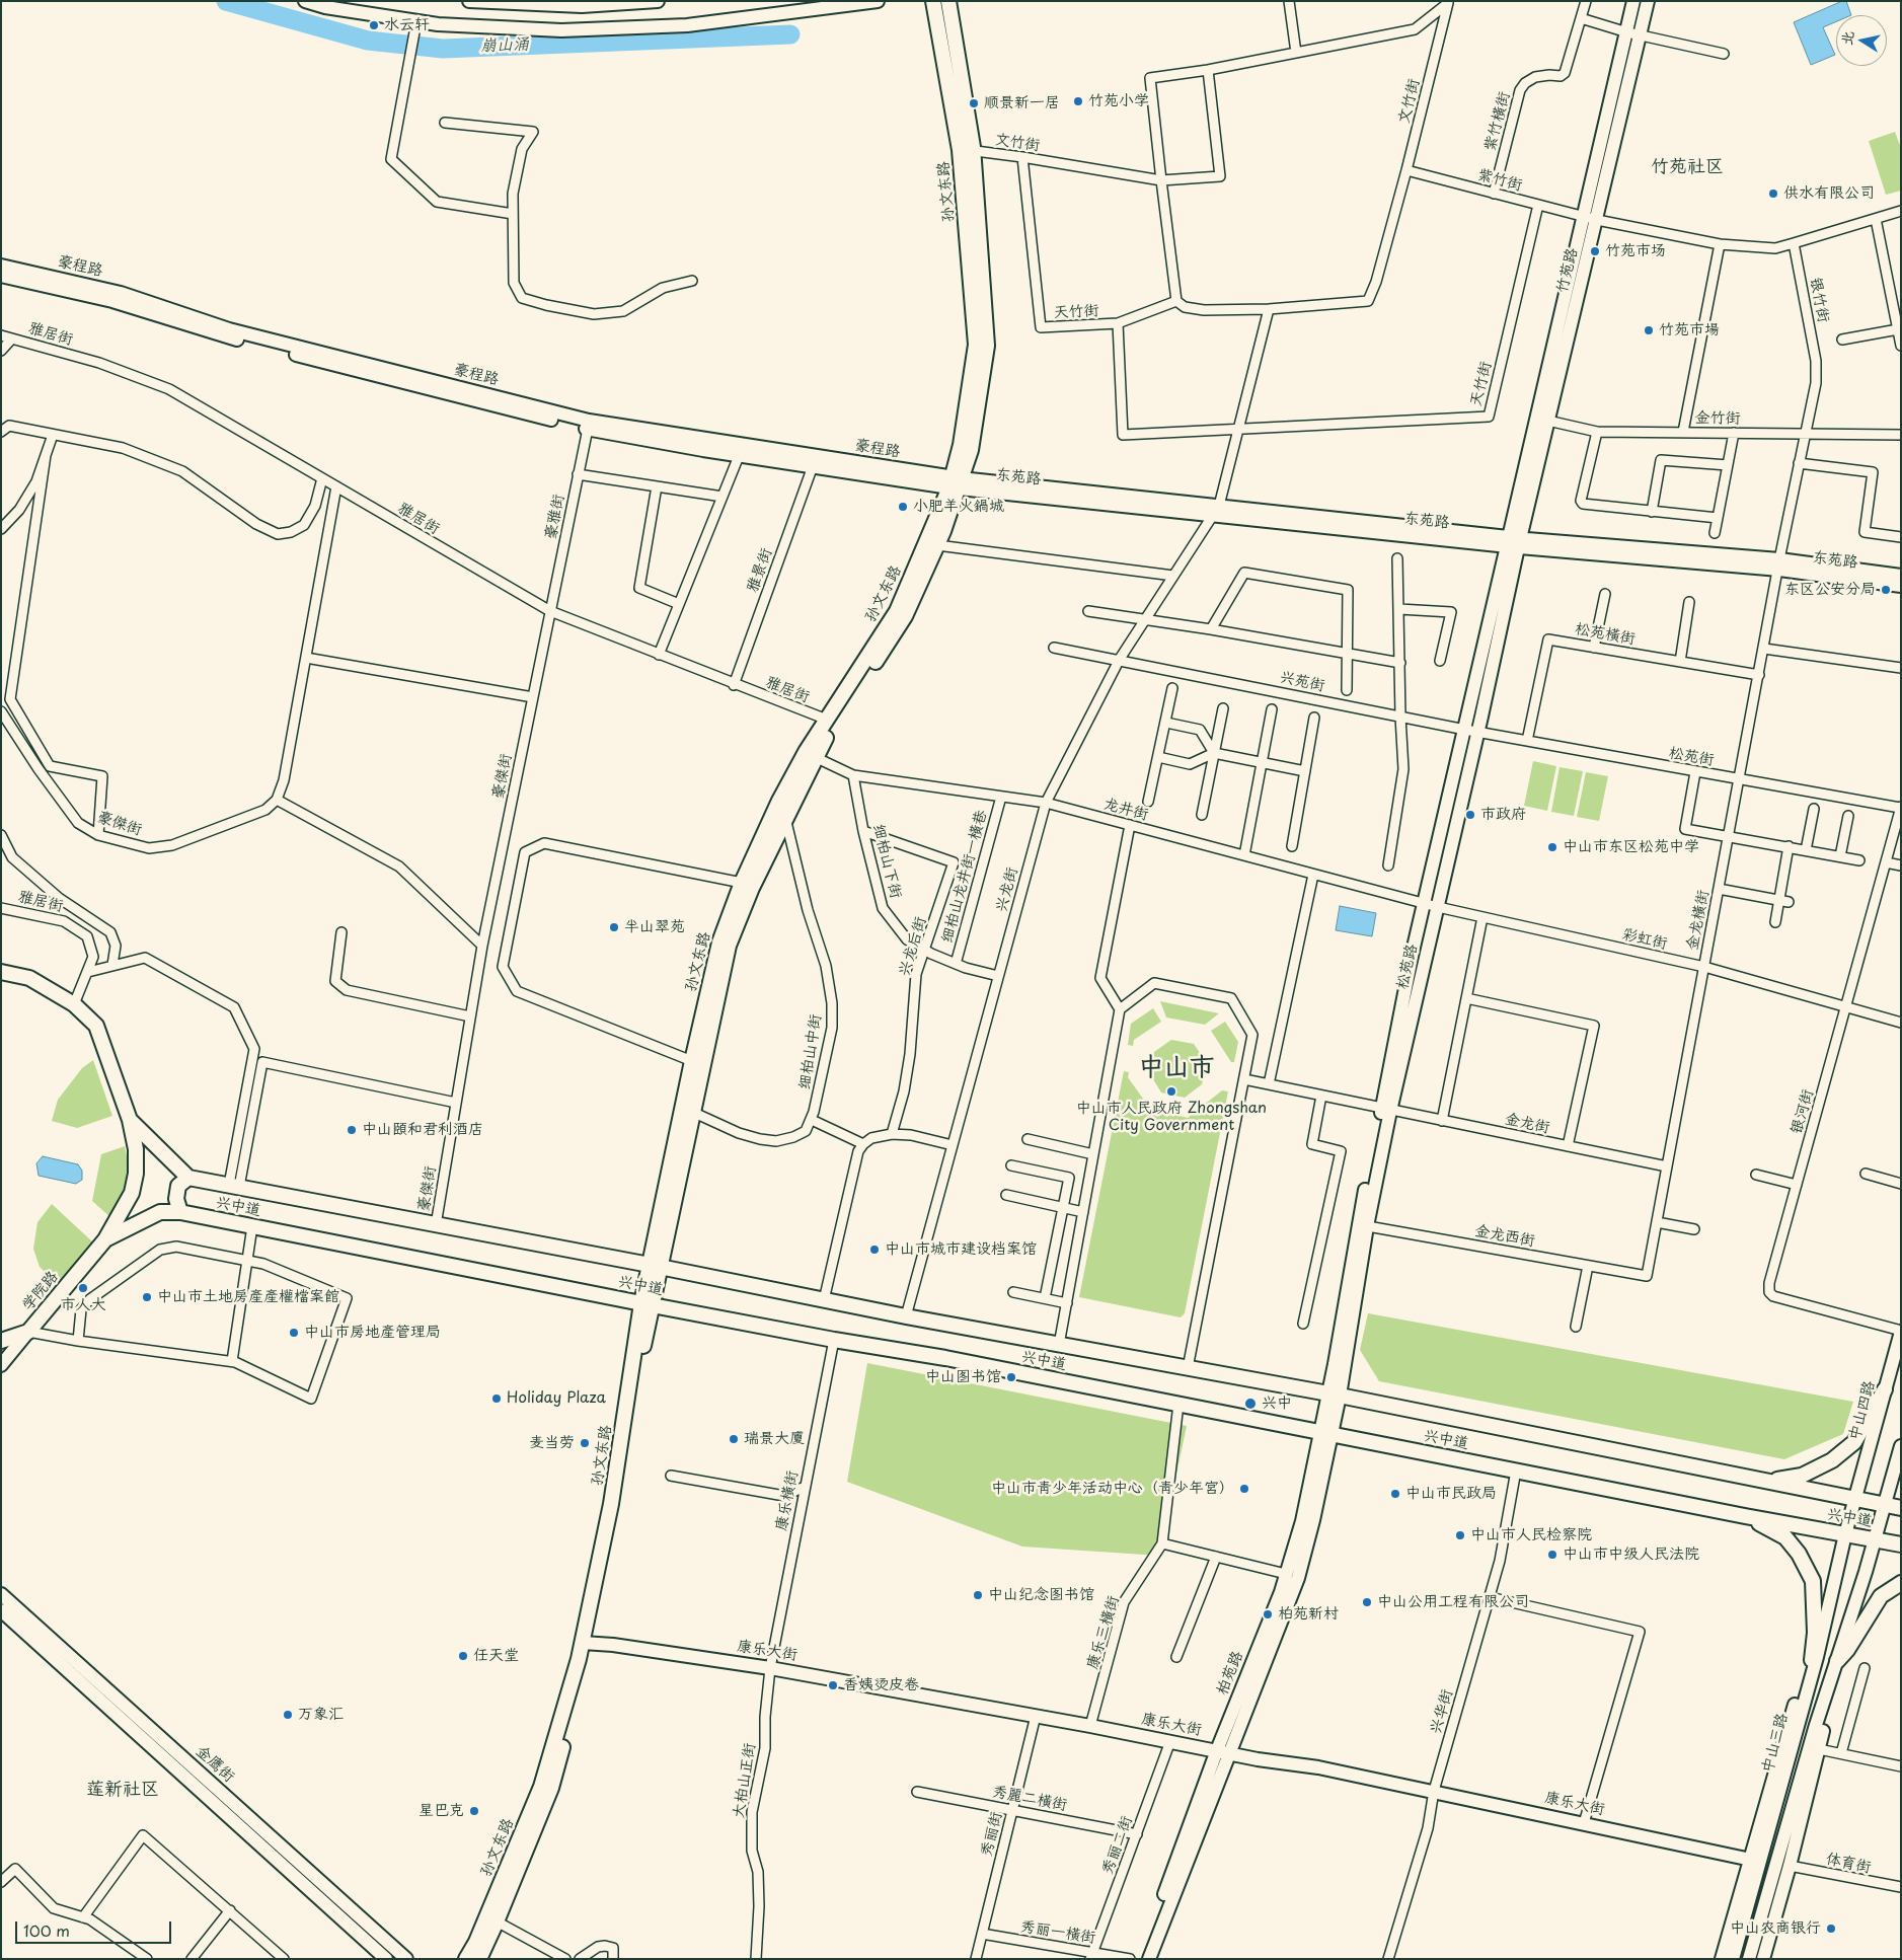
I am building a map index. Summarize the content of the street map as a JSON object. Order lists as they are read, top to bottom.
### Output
{
  "streets": {
    "main road": ["孙文东路", "兴中道", "学院路"],
    "street": [
      "文竹街",
      "紫竹横街",
      "紫竹街",
      "豪程路",
      "竹苑路",
      "银竹街",
      "天竹街",
      "雅居街",
      "金竹街",
      "东苑路",
      "豪雅街",
      "雅景街",
      "松苑横街",
      "兴苑街",
      "松苑街",
      "豪傑街",
      "龙井街",
      "细柏山下街",
      "细柏山龙井街一横巷",
      "兴龙街",
      "金龙横街",
      "彩虹街",
      "兴龙后街",
      "松苑路",
      "细柏山中街",
      "银河街",
      "金龙街",
      "金龙西街",
      "中山四路",
      "康乐横街",
      "康乐三横街",
      "康乐大街",
      "柏苑路",
      "兴华街",
      "中山三路",
      "金鹰街",
      "大柏山正街",
      "秀麗二橫街",
      "秀丽街",
      "秀丽二街",
      "体育街",
      "秀丽一横街"
    ]
  },
  "crossings": [
    ["文竹街", "紫竹街"],
    ["文竹街", "孙文东路"],
    ["文竹街", "天竹街"],
    ["紫竹横街", "紫竹街"],
    ["紫竹街", "竹苑路"],
    ["紫竹街", "天竹街"],
    ["孙文东路", "豪程路"],
    ["孙文东路", "雅居街"],
    ["孙文东路", "东苑路"],
    ["孙文东路", "龙井街"],
    ["孙文东路", "细柏山中街"],
    ["孙文东路", "兴中道"],
    ["孙文东路", "康乐大街"],
    ["豪程路", "东苑路"],
    ["豪程路", "豪雅街"],
    ["豪程路", "雅景街"],
    ["竹苑路", "金竹街"],
    ["竹苑路", "东苑路"],
    ["竹苑路", "松苑路"],
    ["银竹街", "金竹街"],
    ["银竹街", "东苑路"],
    ["银竹街", "金龙横街"],
    ["雅居街", "豪雅街"],
    ["雅居街", "雅景街"],
    ["雅居街", "豪傑街"],
    ["东苑路", "兴龙街"],
    ["东苑路", "金龙横街"],
    ["东苑路", "松苑路"],
    ["豪雅街", "豪傑街"],
    ["松苑横街", "松苑街"],
    ["松苑横街", "金龙横街"],
    ["兴苑街", "松苑街"],
    ["兴苑街", "兴龙街"],
    ["兴苑街", "松苑路"],
    ["松苑街", "金龙横街"],
    ["松苑街", "松苑路"],
    ["松苑街", "银河街"],
    ["豪傑街", "兴中道"],
    ["龙井街", "细柏山下街"],
    ["龙井街", "细柏山龙井街一横巷"],
    ["龙井街", "兴龙街"],
    ["龙井街", "彩虹街"],
    ["龙井街", "松苑路"],
    ["细柏山下街", "细柏山龙井街一横巷"],
    ["细柏山下街", "兴龙街"],
    ["细柏山下街", "兴龙后街"],
    ["兴龙街", "兴中道"],
    ["金龙横街", "彩虹街"],
    ["金龙横街", "金龙街"],
    ["金龙横街", "金龙西街"],
    ["彩虹街", "松苑路"],
    ["彩虹街", "银河街"],
    ["松苑路", "金龙街"],
    ["松苑路", "兴中道"],
    ["松苑路", "金龙西街"],
    ["松苑路", "柏苑路"],
    ["银河街", "中山四路"],
    ["兴中道", "学院路"],
    ["兴中道", "中山四路"],
    ["兴中道", "康乐横街"],
    ["兴中道", "康乐三横街"],
    ["兴中道", "柏苑路"],
    ["兴中道", "兴华街"],
    ["兴中道", "中山三路"],
    ["中山四路", "中山三路"],
    ["康乐横街", "康乐大街"],
    ["康乐横街", "大柏山正街"],
    ["康乐三横街", "康乐大街"],
    ["康乐大街", "柏苑路"],
    ["康乐大街", "兴华街"],
    ["康乐大街", "中山三路"],
    ["康乐大街", "大柏山正街"],
    ["康乐大街", "秀丽街"],
    ["康乐大街", "秀丽二街"],
    ["秀麗二橫街", "秀丽街"],
    ["秀麗二橫街", "秀丽二街"],
    ["秀丽街", "秀丽一横街"],
    ["秀丽二街", "秀丽一横街"]
  ],
  "districts": ["竹苑社区", "中山市", "莲新社区"],
  "water": ["崩山涌"],
  "places": [
    "水云轩",
    "竹苑小学",
    "顺景新一居",
    "供水有限公司",
    "竹苑市场",
    "竹苑市場",
    "小肥羊火鍋城",
    "东区公安分局",
    "市政府",
    "中山市东区松苑中学",
    "半山翠苑",
    "中山市人民政府 Zhongshan City Government",
    "中山頤和君利酒店",
    "中山市城市建设档案馆",
    "市人大",
    "中山市土地房產產權檔案館",
    "中山市房地產管理局",
    "中山图书馆",
    "Holiday Plaza",
    "兴中",
    "瑞景大廈",
    "麦当劳",
    "中山市青少年活动中心（青少年宫）",
    "中山市民政局",
    "中山市人民检察院",
    "中山市中级人民法院",
    "中山纪念图书馆",
    "中山公用工程有限公司",
    "柏苑新村",
    "任天堂",
    "香姨烫皮卷",
    "万象汇",
    "星巴克",
    "中山农商银行"
  ],
  "scale_bar": "100 m",
  "north": "left"
}
